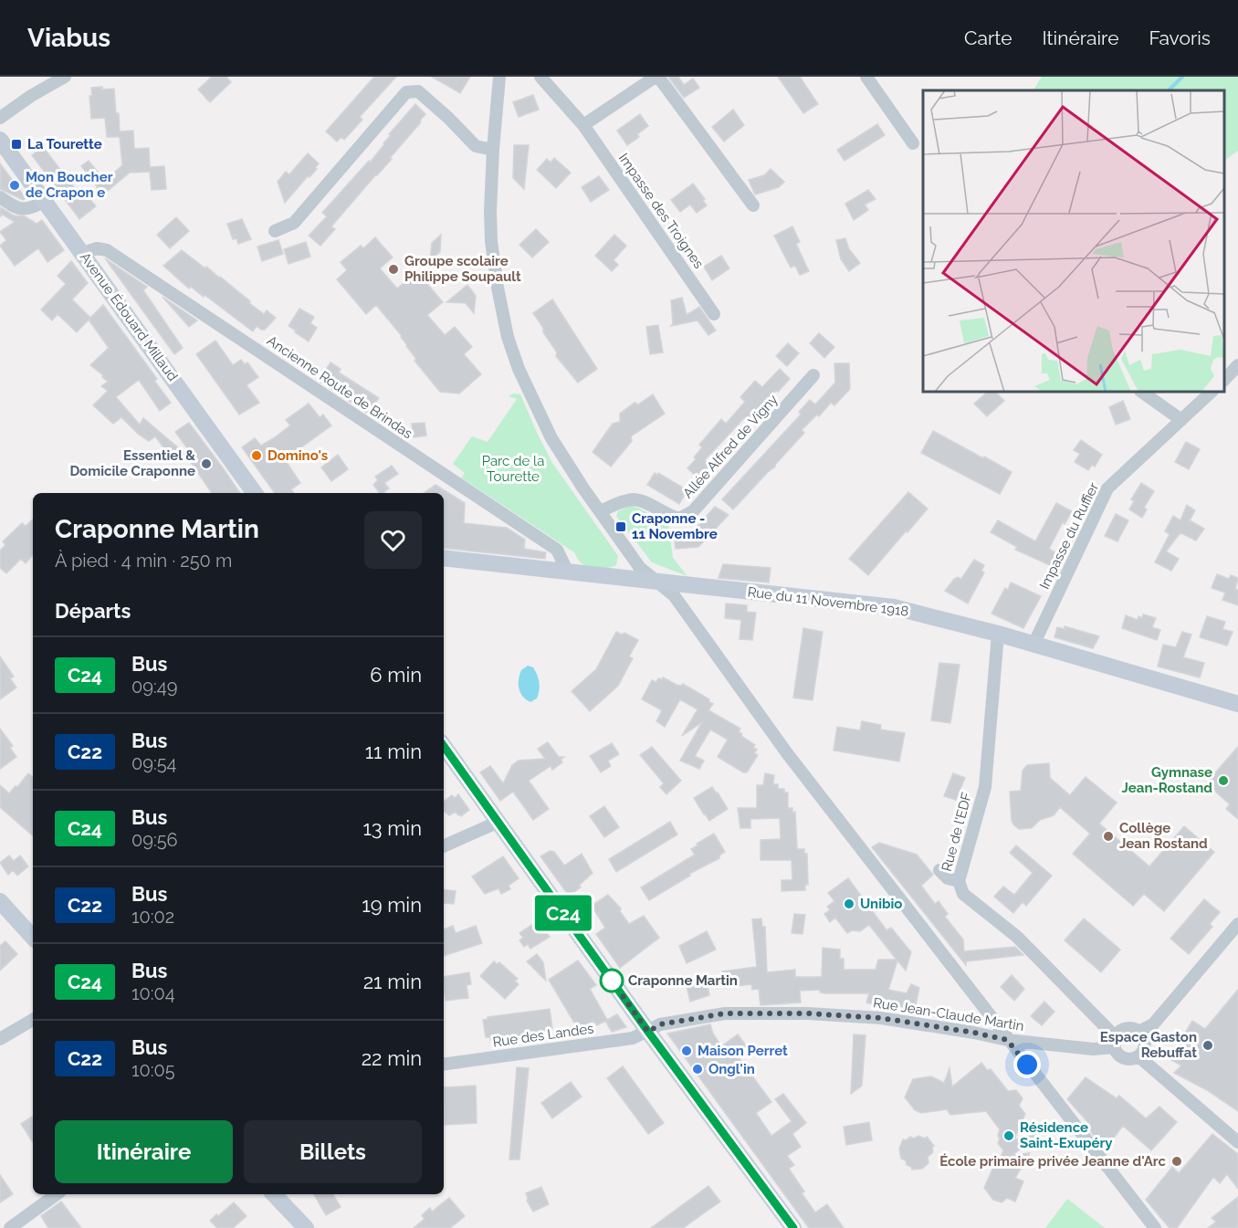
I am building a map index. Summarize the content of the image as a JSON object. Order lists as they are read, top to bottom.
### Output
{
  "streets": {
    "main road": ["Avenue Édouard Millaud", "Rue du 11 Novembre 1918"],
    "street": [
      "Impasse des Troignes",
      "Ancienne Route de Brindas",
      "Allée Alfred de Vigny",
      "Impasse du Ruffier",
      "Rue de l'EDF",
      "Rue Jean-Claude Martin",
      "Rue des Landes"
    ]
  },
  "crossings": [
    ["Avenue Édouard Millaud", "Ancienne Route de Brindas"],
    ["Ancienne Route de Brindas", "Rue du 11 Novembre 1918"],
    ["Impasse du Ruffier", "Rue du 11 Novembre 1918"],
    ["Rue du 11 Novembre 1918", "Rue de l'EDF"],
    ["Rue de l'EDF", "Rue Jean-Claude Martin"],
    ["Rue Jean-Claude Martin", "Rue des Landes"]
  ],
  "parks": ["Parc de la Tourette"],
  "places": {
    "transit": ["La Tourette", "Craponne - 11 Novembre"],
    "other": [
      "Mon Boucher de Crapon e",
      "Groupe scolaire Philippe Soupault",
      "Domino's",
      "Essentiel & Domicile Craponne",
      "Gymnase Jean-Rostand",
      "Collège Jean Rostand",
      "Unibio",
      "Craponne Martin",
      "Espace Gaston Rebuffat",
      "Maison Perret",
      "Ongl'in",
      "Résidence Saint-Exupéry",
      "École primaire privée Jeanne d'Arc"
    ]
  },
  "lines": ["bus line C24"],
  "page": {
    "header": "Viabus",
    "nav": ["Carte", "Itinéraire", "Favoris"],
    "on_map": "C24",
    "heading": [
      ["Craponne Martin", "À pied · 4 min · 250 m"],
      "Départs"
    ],
    "list": [
      {
        "mark": "C24",
        "name": "Bus",
        "note": "09:49",
        "value": "6 min"
      },
      {
        "mark": "C22",
        "name": "Bus",
        "note": "09:54",
        "value": "11 min"
      },
      {
        "mark": "C24",
        "name": "Bus",
        "note": "09:56",
        "value": "13 min"
      },
      {
        "mark": "C22",
        "name": "Bus",
        "note": "10:02",
        "value": "19 min"
      },
      {
        "mark": "C24",
        "name": "Bus",
        "note": "10:04",
        "value": "21 min"
      },
      {
        "mark": "C22",
        "name": "Bus",
        "note": "10:05",
        "value": "22 min"
      }
    ],
    "buttons": ["Itinéraire", "Billets"]
  }
}
